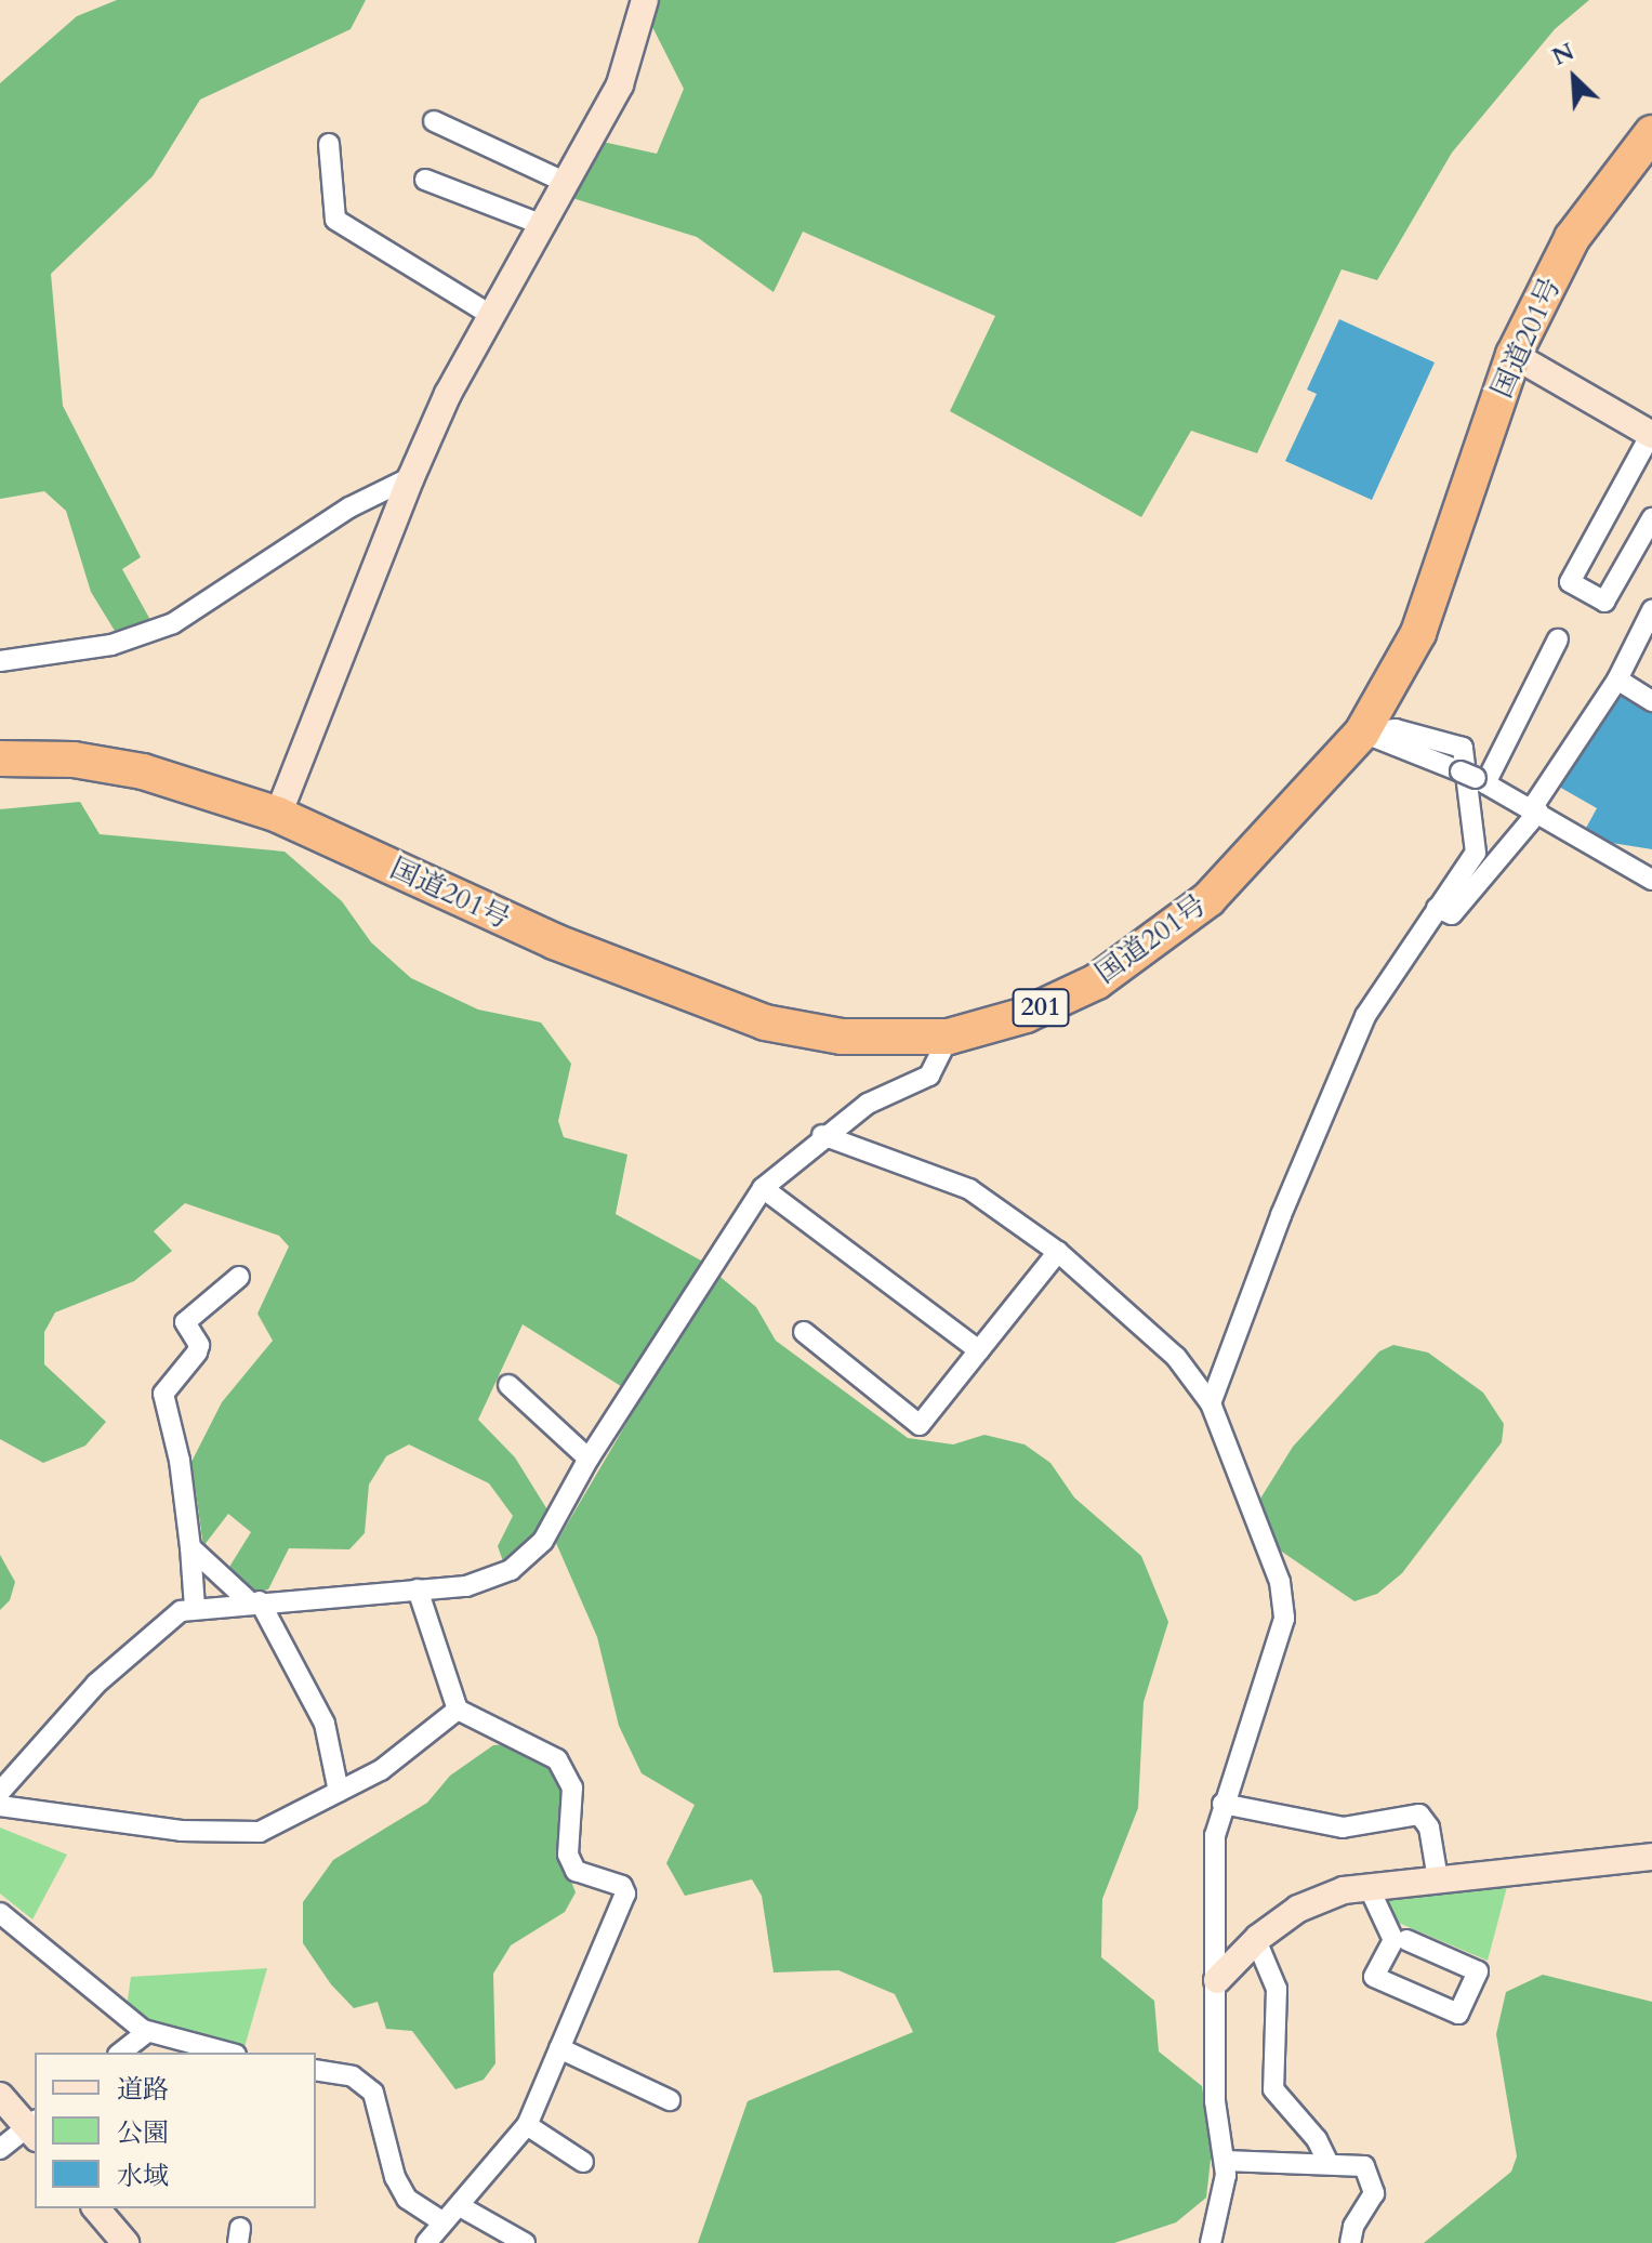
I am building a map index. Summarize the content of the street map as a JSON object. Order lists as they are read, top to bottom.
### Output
{
  "streets": {
    "highway": ["国道201号", "201"]
  },
  "legend": ["道路", "公園", "水域"],
  "north": "top left"
}
